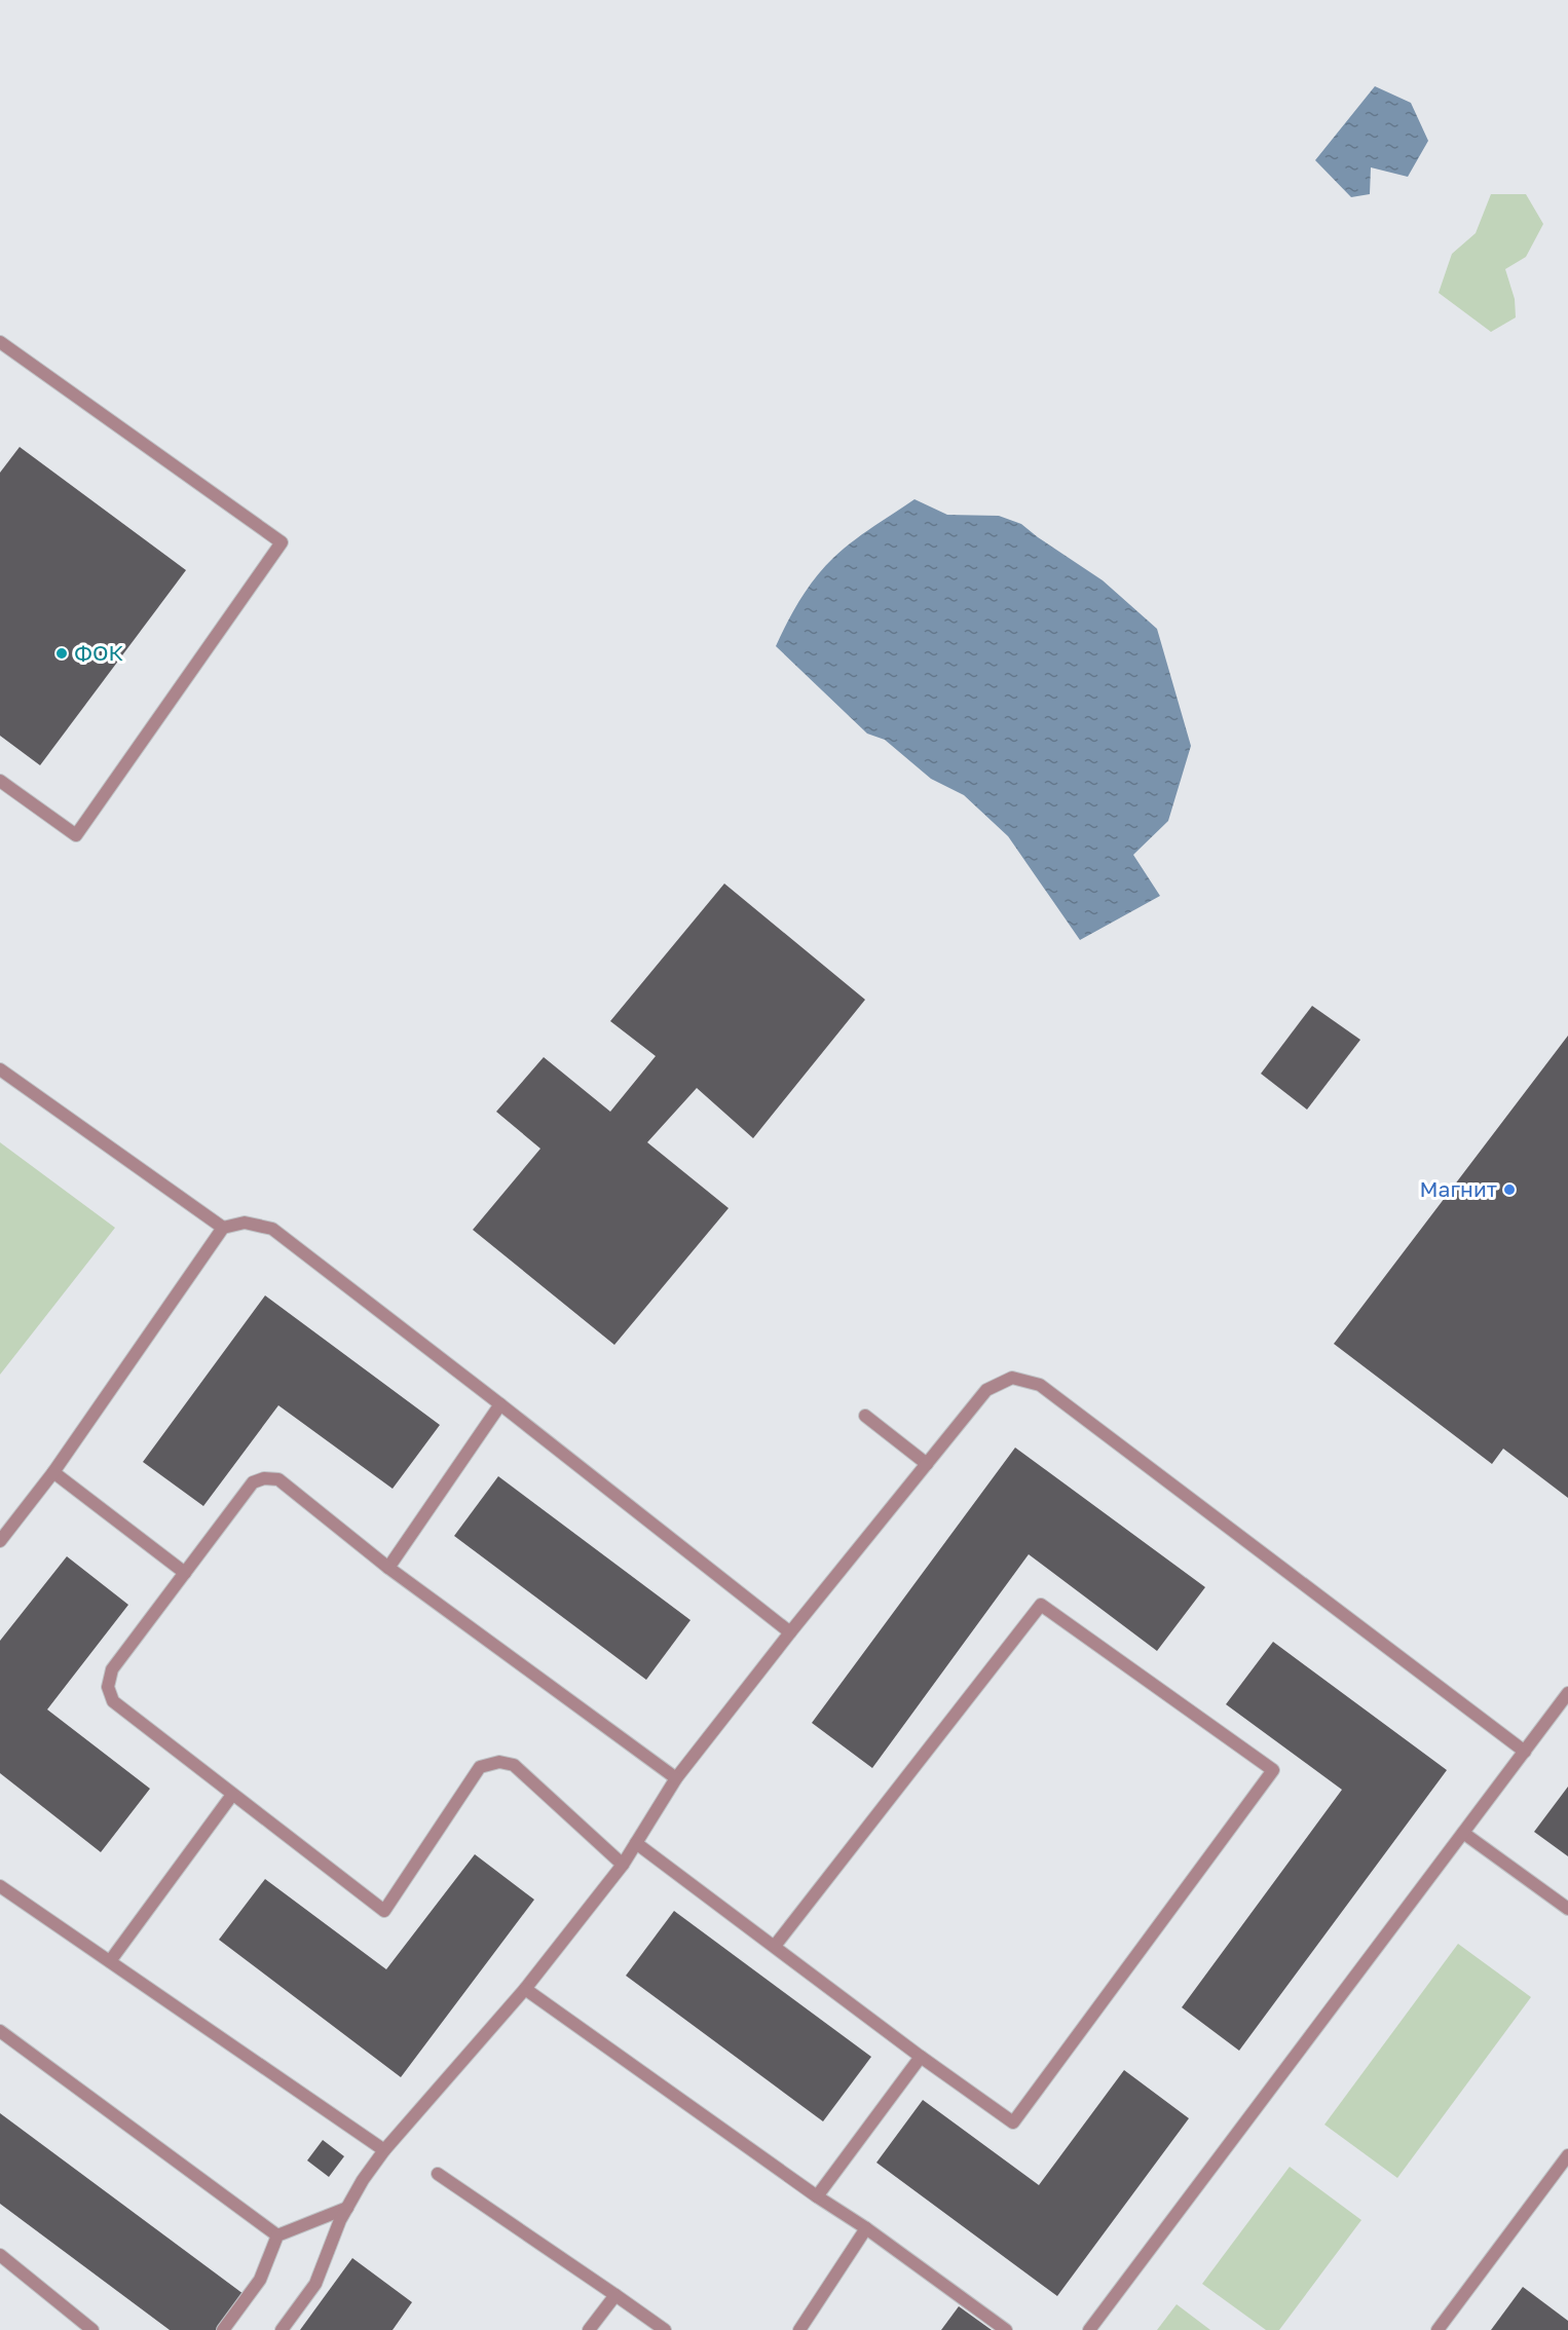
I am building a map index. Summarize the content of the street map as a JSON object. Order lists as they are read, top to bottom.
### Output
{
  "places": ["ФОК", "Магнит"]
}
